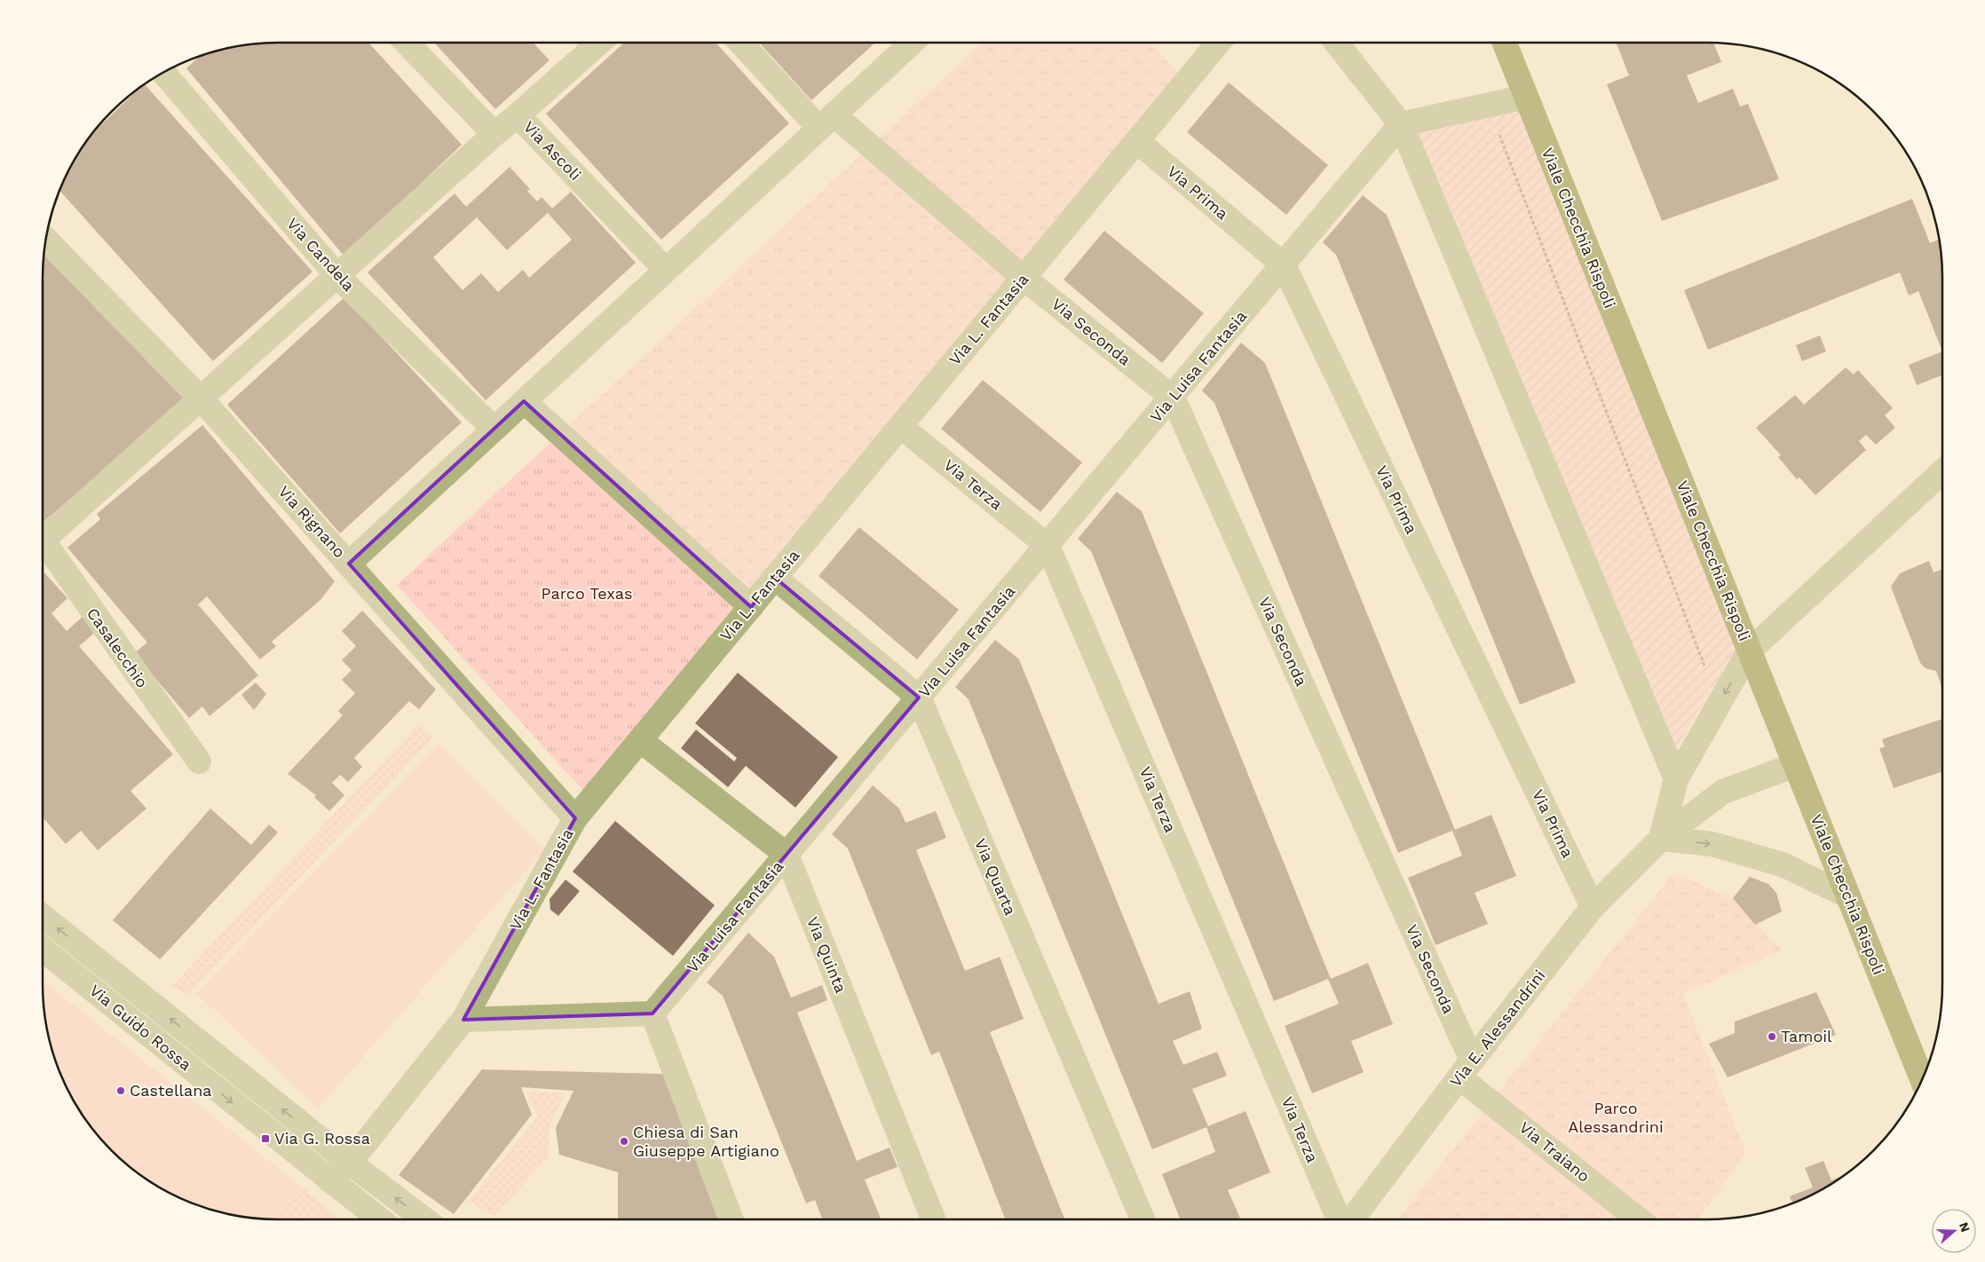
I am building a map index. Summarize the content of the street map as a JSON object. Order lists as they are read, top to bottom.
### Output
{
  "streets": {
    "main road": ["Viale Checchia Rispoli"],
    "street": [
      "Via Ascoli",
      "Via Prima",
      "Via Candela",
      "Via L. Fantasia",
      "Via Seconda",
      "Via Luisa Fantasia",
      "Via Terza",
      "Via Rignano",
      "Casalecchio",
      "Via Quarta",
      "Via Quinta",
      "Via Guido Rossa",
      "Via E. Alessandrini",
      "Via Traiano"
    ]
  },
  "crossings": [
    ["Via Ascoli", "Via Candela"],
    ["Via Ascoli", "Via Rignano"],
    ["Via Prima", "Via L. Fantasia"],
    ["Via Prima", "Via Luisa Fantasia"],
    ["Via Prima", "Via E. Alessandrini"],
    ["Viale Checchia Rispoli", "Via E. Alessandrini"],
    ["Via L. Fantasia", "Via Seconda"],
    ["Via L. Fantasia", "Via Terza"],
    ["Via L. Fantasia", "Via Rignano"],
    ["Via L. Fantasia", "Via Quarta"],
    ["Via L. Fantasia", "Via Quinta"],
    ["Via L. Fantasia", "Via Guido Rossa"],
    ["Via Seconda", "Via Luisa Fantasia"],
    ["Via Seconda", "Via E. Alessandrini"],
    ["Via Seconda", "Via Traiano"],
    ["Via Luisa Fantasia", "Via Terza"],
    ["Via Luisa Fantasia", "Via Quarta"],
    ["Via Luisa Fantasia", "Via Quinta"],
    ["Via E. Alessandrini", "Via Traiano"]
  ],
  "parks": ["Parco Texas", "Parco Alessandrini"],
  "places": {
    "other": ["Tamoil", "Castellana", "Chiesa di San Giuseppe Artigiano"],
    "transit": ["Via G. Rossa"]
  },
  "north": "right"
}
